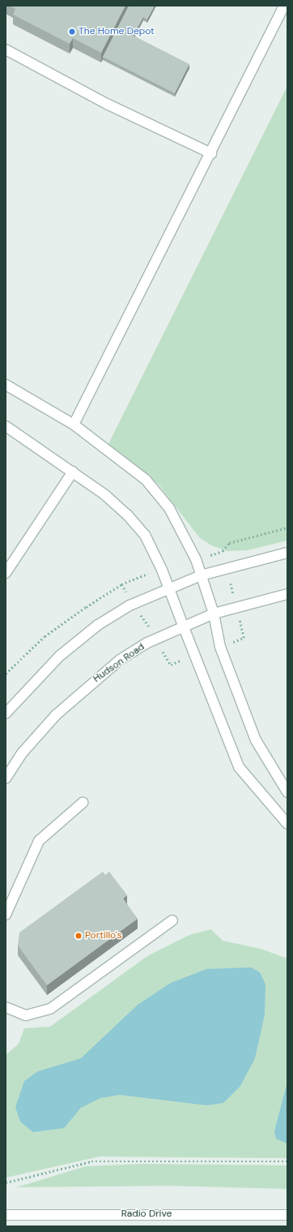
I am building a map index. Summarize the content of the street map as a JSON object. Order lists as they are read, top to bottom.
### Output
{
  "streets": {
    "street": ["Hudson Road", "Radio Drive"]
  },
  "places": ["The Home Depot", "Portillo's"]
}
